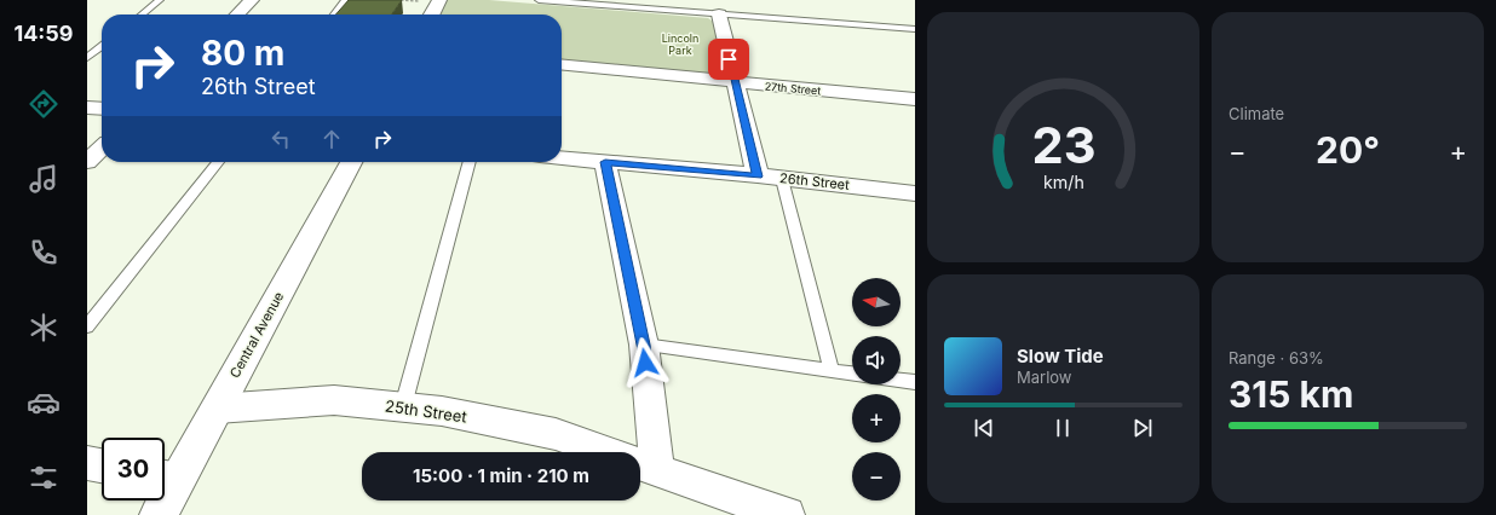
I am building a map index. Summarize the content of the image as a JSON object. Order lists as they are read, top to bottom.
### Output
{
  "streets": {
    "street": [
      "27th Street",
      "26th Street",
      "Central Avenue",
      "25th Street"
    ]
  },
  "crossings": [
    ["Central Avenue", "25th Street"]
  ],
  "parks": ["Lincoln Park"],
  "north": "left",
  "page": {
    "tabs": "14:59",
    "tile": [
      "Climate",
      ["Range · 63%", "315 km"]
    ],
    "turn": ["80 m", "26th Street"],
    "heat": ["−", "20°", "+"],
    "map_buttons": ["+", "−"],
    "song": ["Slow Tide", "Marlow"],
    "limit": "30",
    "trip": "15:00 · 1 min · 210 m",
    "gauge": ["23", "km/h"]
  }
}
